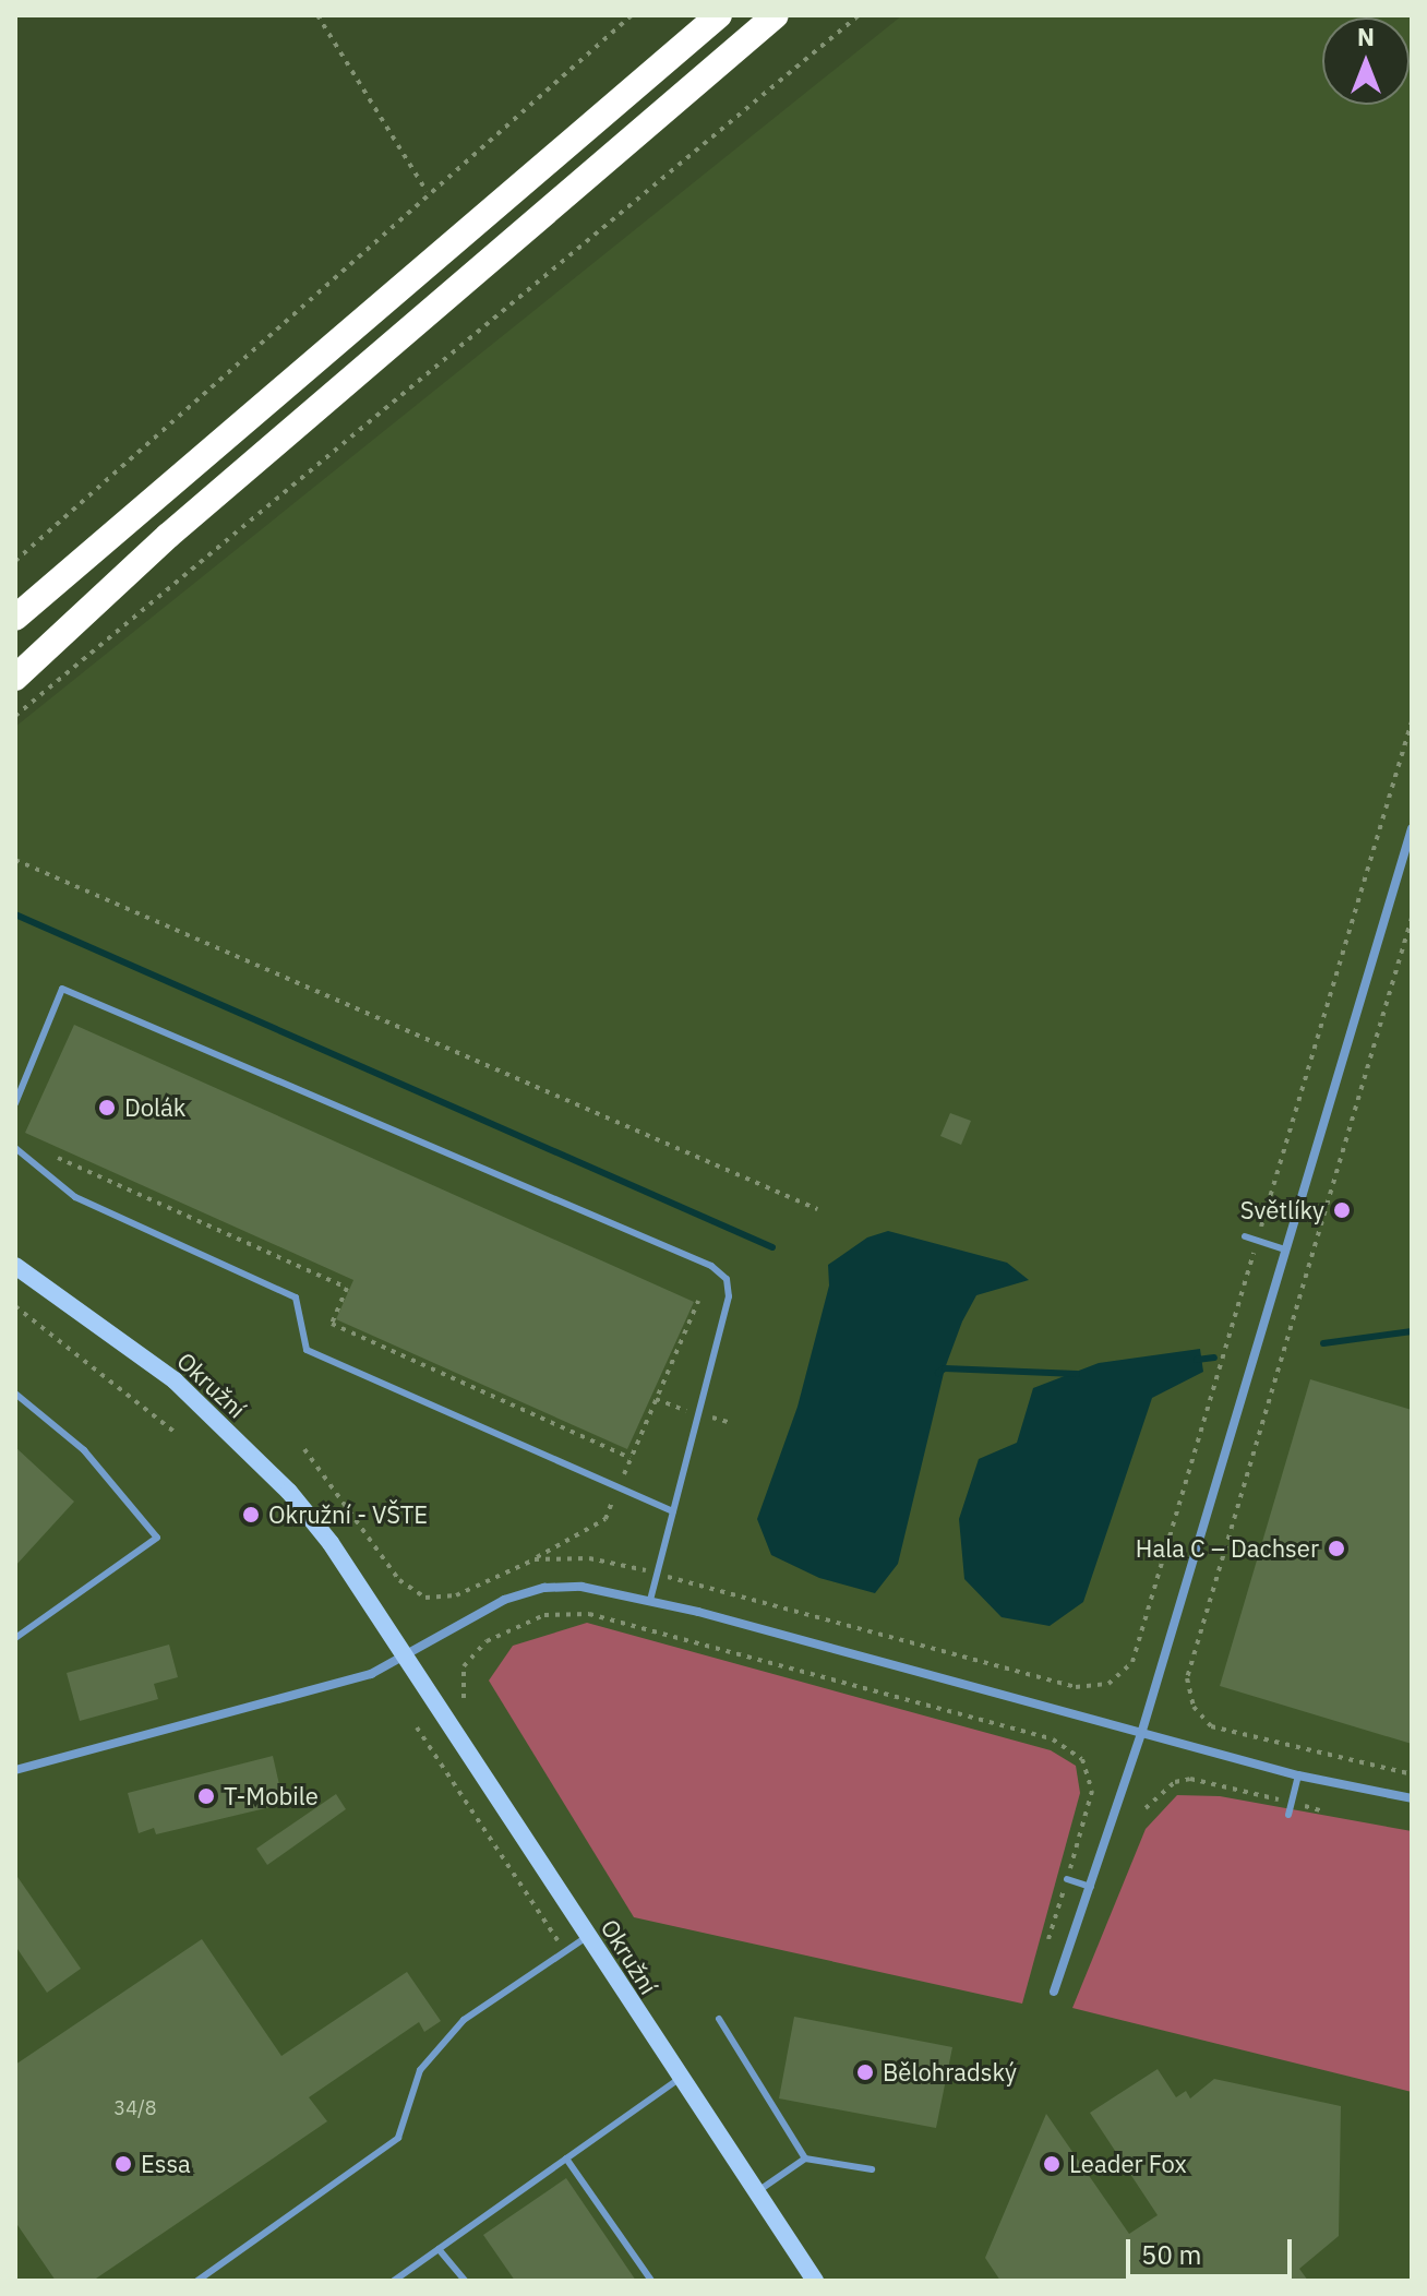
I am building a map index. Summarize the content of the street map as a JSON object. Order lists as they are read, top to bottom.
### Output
{
  "streets": {
    "main road": ["Okružní"]
  },
  "places": [
    "Dolák",
    "Světlíky",
    "Okružní - VŠTE",
    "Hala C – Dachser",
    "T-Mobile",
    "Bělohradský",
    "Essa",
    "Leader Fox"
  ],
  "house_numbers": ["34/8"],
  "scale_bar": "50 m",
  "north": "top"
}
